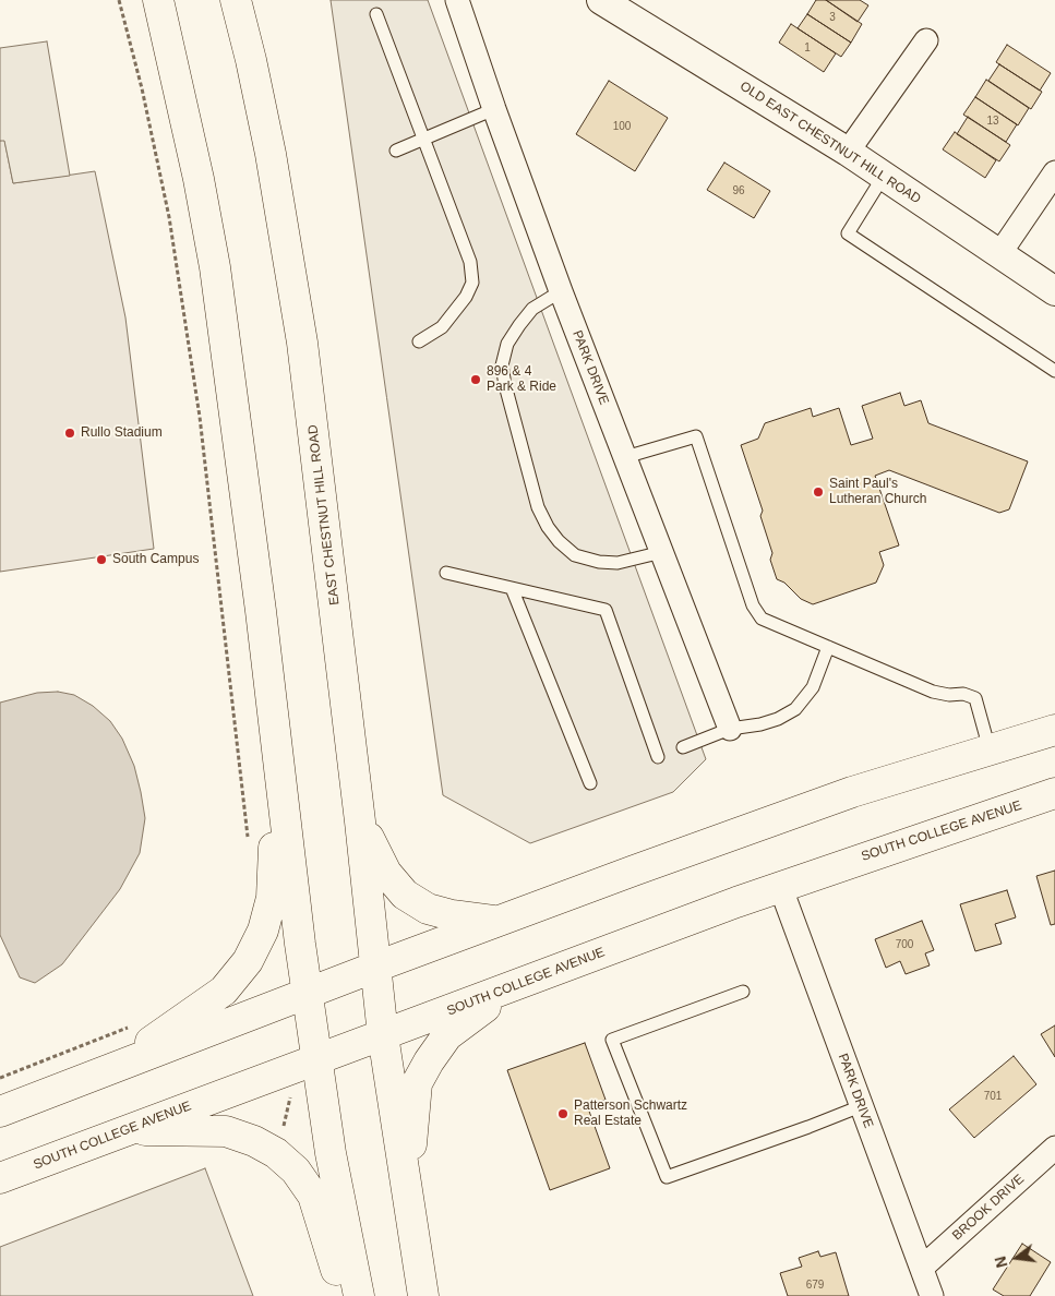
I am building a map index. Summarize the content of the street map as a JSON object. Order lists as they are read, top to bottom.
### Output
{
  "streets": {
    "main road": ["EAST CHESTNUT HILL ROAD", "SOUTH COLLEGE AVENUE"],
    "street": ["OLD EAST CHESTNUT HILL ROAD", "PARK DRIVE", "BROOK DRIVE"]
  },
  "crossings": [
    ["PARK DRIVE", "SOUTH COLLEGE AVENUE"],
    ["PARK DRIVE", "BROOK DRIVE"],
    ["EAST CHESTNUT HILL ROAD", "SOUTH COLLEGE AVENUE"]
  ],
  "places": [
    "896 & 4 Park & Ride",
    "Rullo Stadium",
    "Saint Paul's Lutheran Church",
    "South Campus",
    "Patterson Schwartz Real Estate"
  ],
  "house_numbers": [
    "3",
    "1",
    "13",
    "100",
    "96",
    "700",
    "701",
    "679"
  ],
  "north": "left"
}
